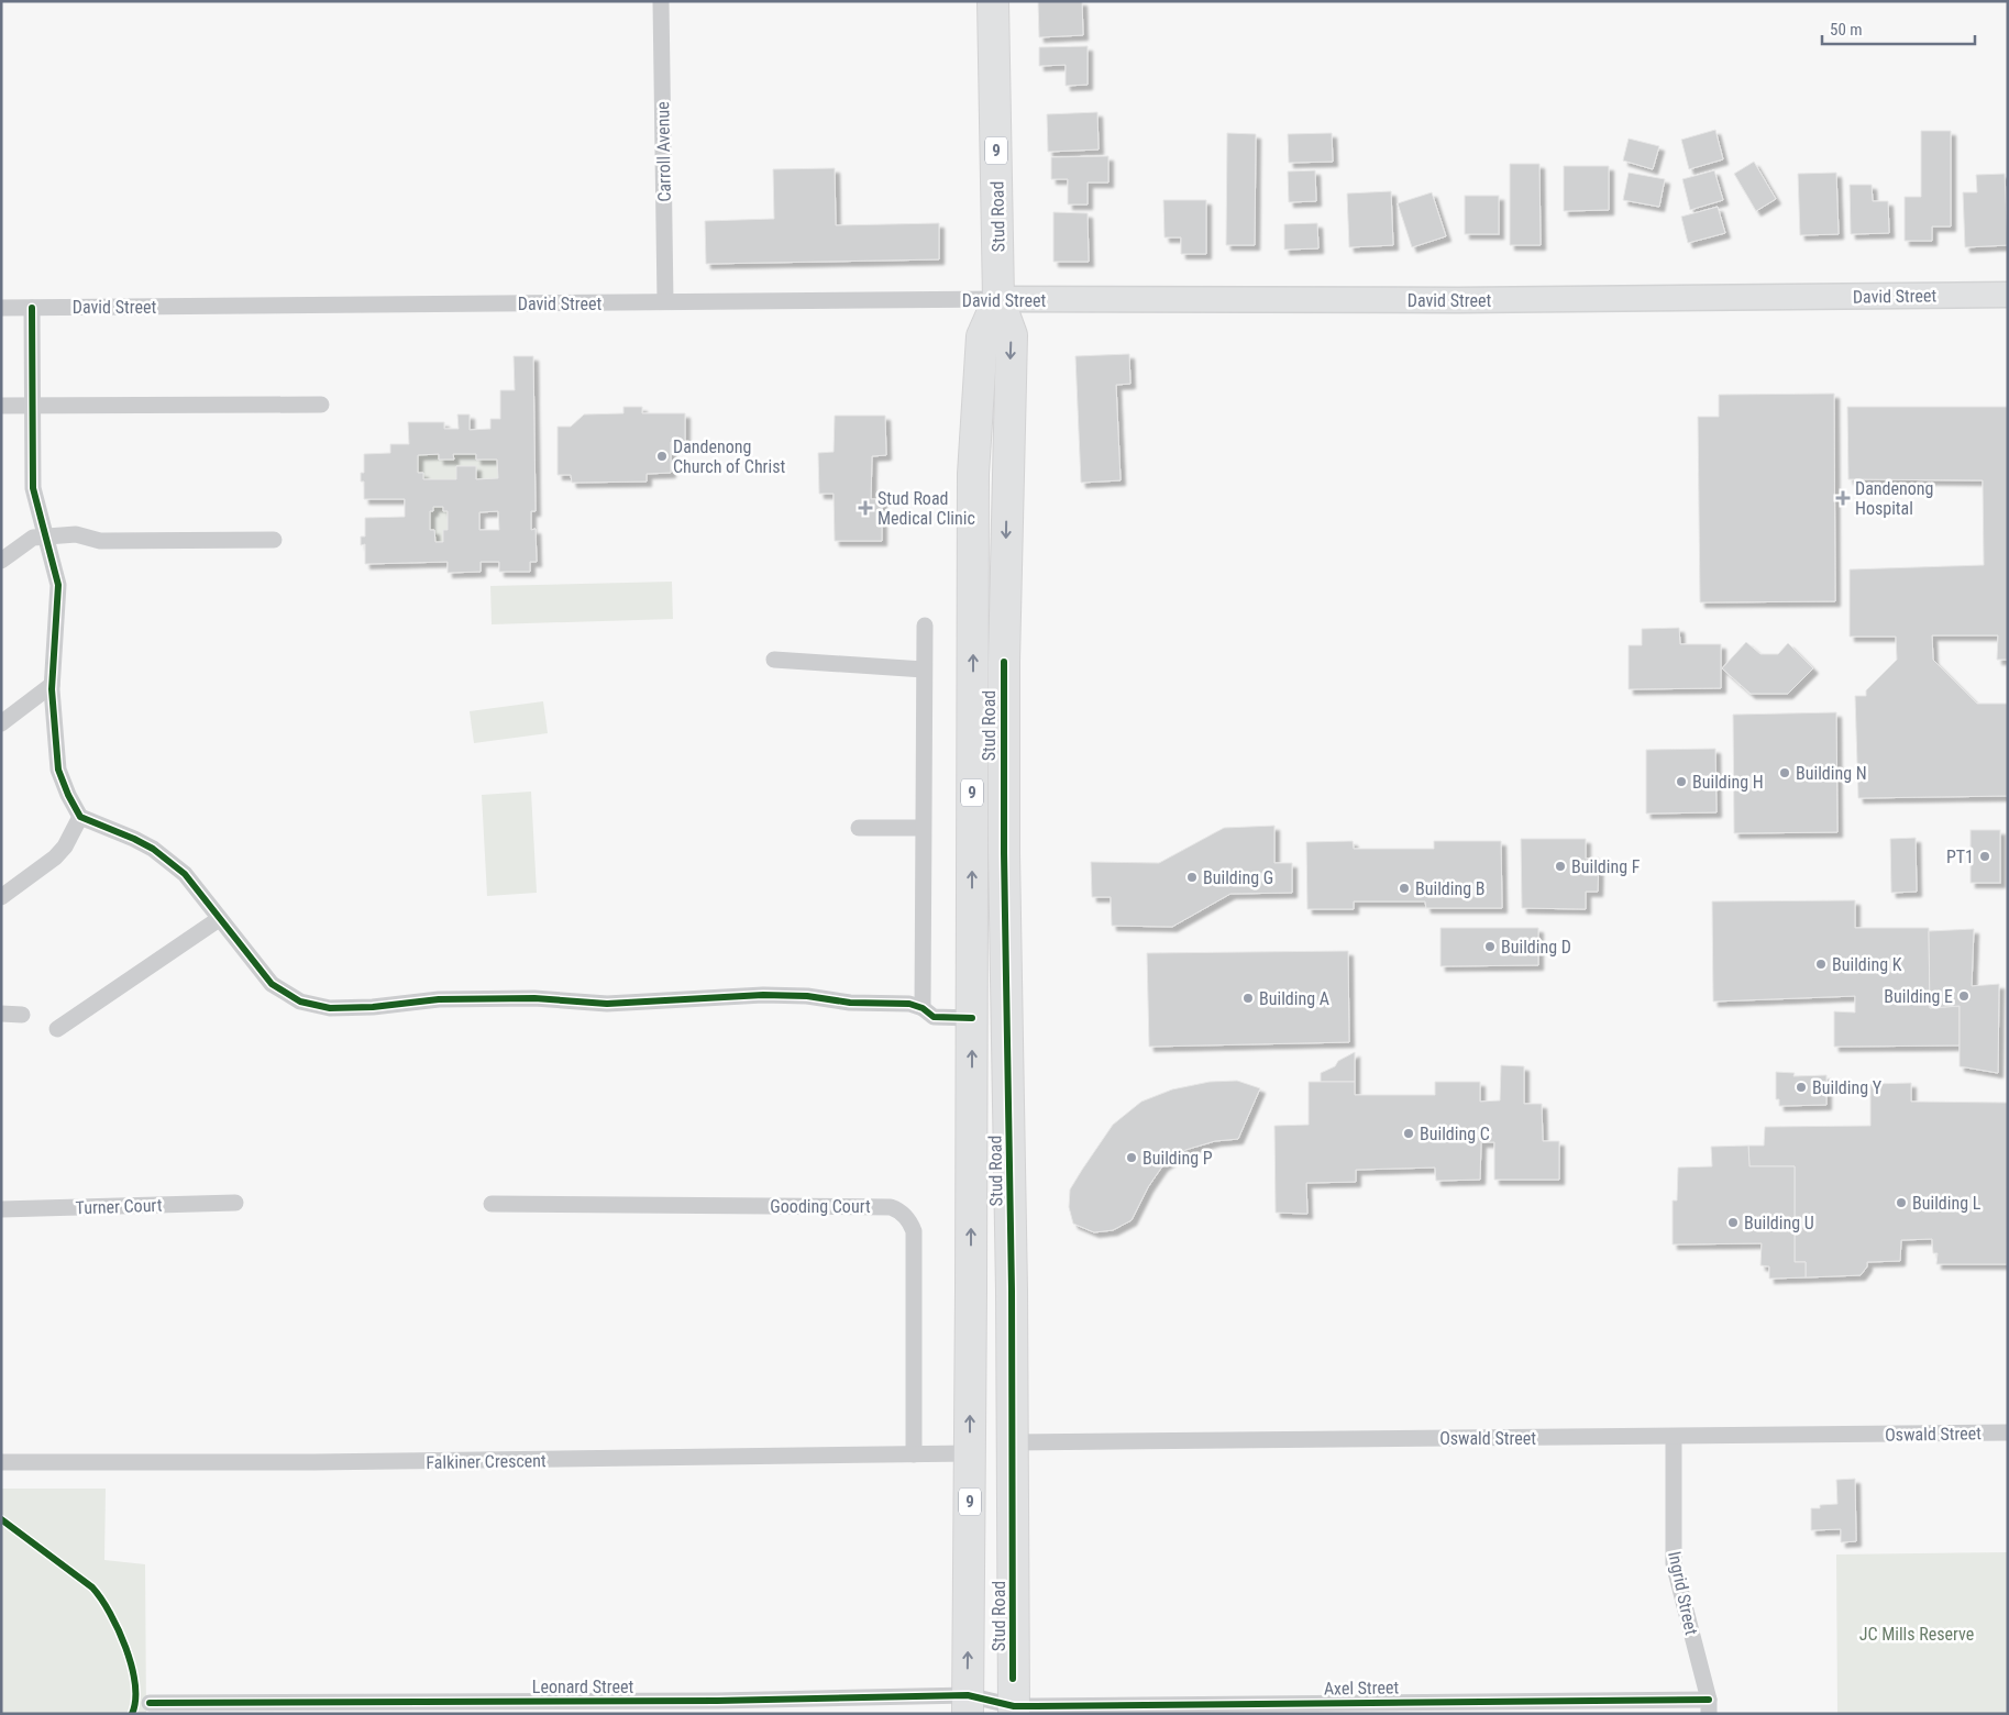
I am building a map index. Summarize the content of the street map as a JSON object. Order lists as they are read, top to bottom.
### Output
{
  "streets": {
    "highway": ["9", "Stud Road", "Oswald Street"],
    "main road": ["David Street"],
    "street": [
      "Carroll Avenue",
      "Turner Court",
      "Gooding Court",
      "Falkiner Crescent",
      "Ingrid Street",
      "Leonard Street",
      "Axel Street"
    ]
  },
  "crossings": [
    ["Carroll Avenue", "David Street"],
    ["Stud Road", "David Street"],
    ["Stud Road", "Oswald Street"],
    ["Stud Road", "Falkiner Crescent"],
    ["Stud Road", "Leonard Street"],
    ["Stud Road", "Axel Street"],
    ["Gooding Court", "Falkiner Crescent"],
    ["Oswald Street", "Falkiner Crescent"],
    ["Oswald Street", "Ingrid Street"],
    ["Ingrid Street", "Axel Street"],
    ["Leonard Street", "Axel Street"]
  ],
  "parks": ["JC Mills Reserve"],
  "places": {
    "other": [
      "Dandenong Church of Christ",
      "Building N",
      "Building H",
      "PT1",
      "Building F",
      "Building G",
      "Building B",
      "Building D",
      "Building K",
      "Building E",
      "Building A",
      "Building Y",
      "Building C",
      "Building P",
      "Building L",
      "Building U"
    ],
    "health": ["Dandenong Hospital", "Stud Road Medical Clinic"]
  },
  "scale_bar": "50 m"
}
